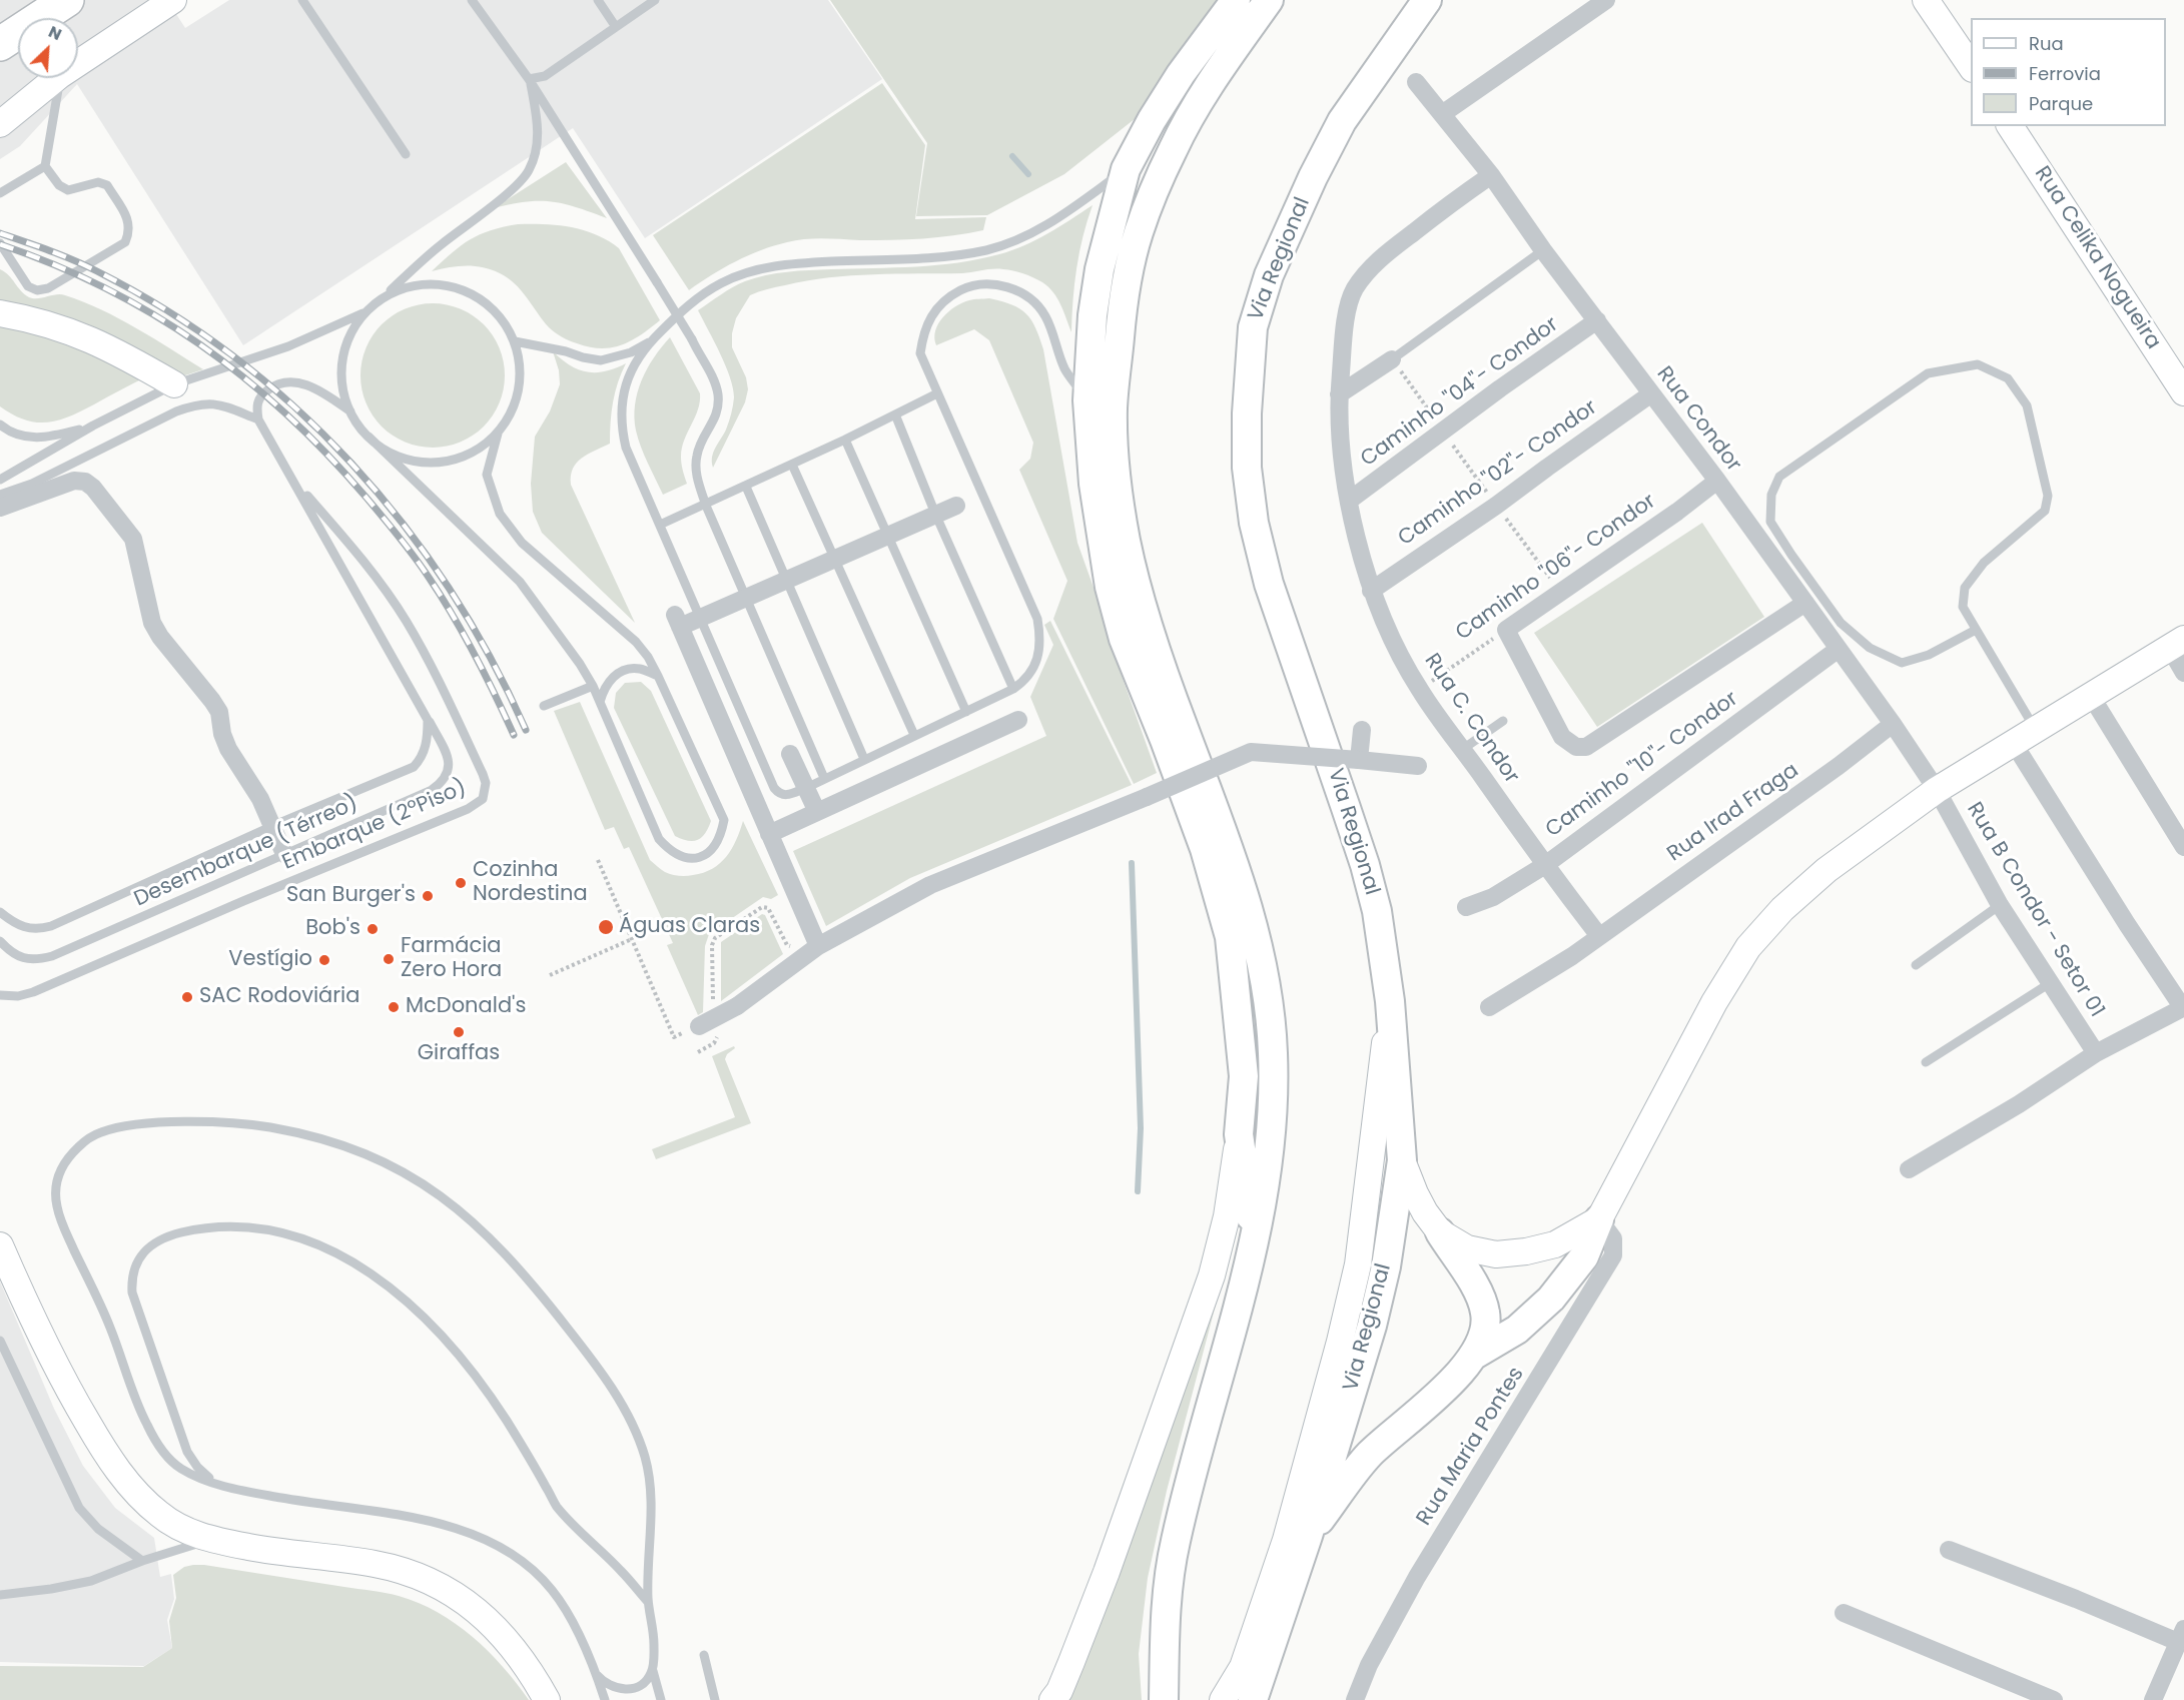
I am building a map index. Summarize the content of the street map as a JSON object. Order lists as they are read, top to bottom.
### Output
{
  "streets": {
    "main road": ["Rua Celika Nogueira", "Via Regional"],
    "street": [
      "Caminho \"04\"- Condor",
      "Rua Condor",
      "Caminho \"02\"- Condor",
      "Caminho \"06\"- Condor",
      "Rua C. Condor",
      "Caminho \"10\"- Condor",
      "Rua Irad Fraga",
      "Rua B Condor - Setor 01",
      "Rua Maria Pontes"
    ],
    "lane": ["Embarque (2ºPiso)", "Desembarque (Térreo)"]
  },
  "crossings": [
    ["Caminho \"04\"- Condor", "Rua Condor"],
    ["Caminho \"04\"- Condor", "Rua C. Condor"],
    ["Rua Condor", "Caminho \"02\"- Condor"],
    ["Rua Condor", "Caminho \"06\"- Condor"],
    ["Rua Condor", "Rua C. Condor"],
    ["Rua Condor", "Caminho \"10\"- Condor"],
    ["Rua Condor", "Rua Irad Fraga"],
    ["Rua Condor", "Rua B Condor - Setor 01"],
    ["Caminho \"02\"- Condor", "Rua C. Condor"],
    ["Caminho \"06\"- Condor", "Rua C. Condor"],
    ["Rua C. Condor", "Caminho \"10\"- Condor"],
    ["Rua C. Condor", "Rua Irad Fraga"],
    ["Embarque (2ºPiso)", "Desembarque (Térreo)"]
  ],
  "places": [
    "Cozinha Nordestina",
    "San Burger's",
    "Águas Claras",
    "Bob's",
    "Farmácia Zero Hora",
    "Vestígio",
    "SAC Rodoviária",
    "McDonald's",
    "Giraffas"
  ],
  "legend": ["Rua", "Ferrovia", "Parque"],
  "north": "top right"
}
